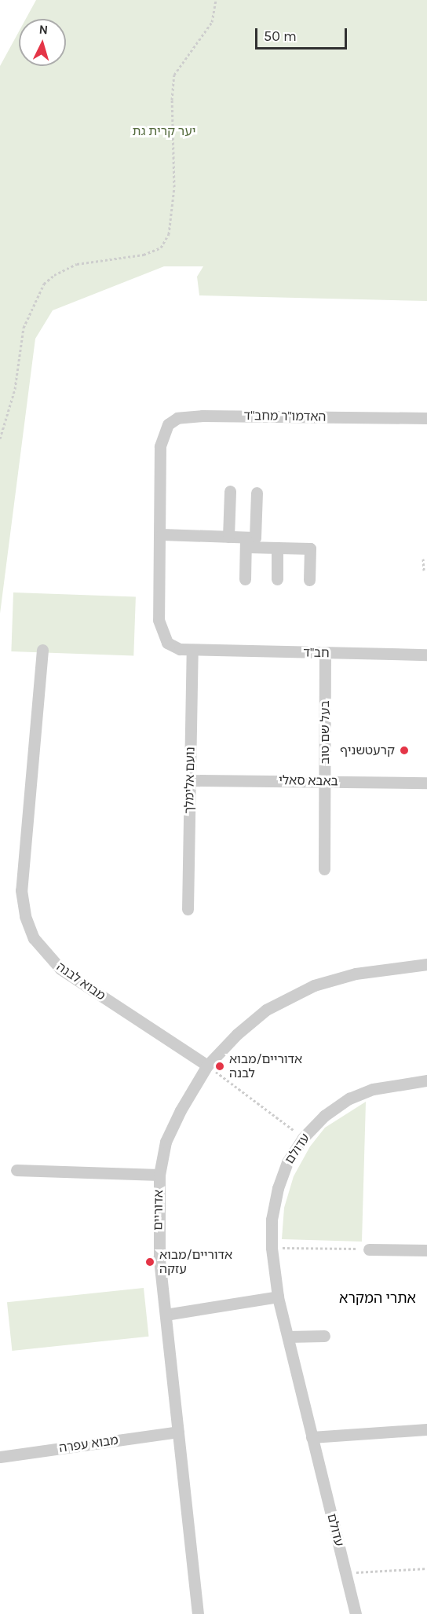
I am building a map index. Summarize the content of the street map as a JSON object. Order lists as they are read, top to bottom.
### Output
{
  "streets": {
    "street": [
      "האדמו\"ר מחב\"ד",
      "חב\"ד",
      "בעל שם טוב",
      "נועם אלימלך",
      "באבא סאלי",
      "מבוא לבנה",
      "עדולם",
      "אדוריים",
      "מבוא עפרה"
    ]
  },
  "crossings": [
    ["חב\"ד", "בעל שם טוב"],
    ["חב\"ד", "נועם אלימלך"],
    ["בעל שם טוב", "באבא סאלי"],
    ["נועם אלימלך", "באבא סאלי"],
    ["מבוא לבנה", "אדוריים"],
    ["אדוריים", "מבוא עפרה"]
  ],
  "districts": ["אתרי המקרא"],
  "parks": ["יער קרית גת"],
  "places": ["קרעטשניף", "אדוריים/מבוא לבנה", "אדוריים/מבוא עזקה"],
  "scale_bar": "50 m",
  "north": "top"
}
